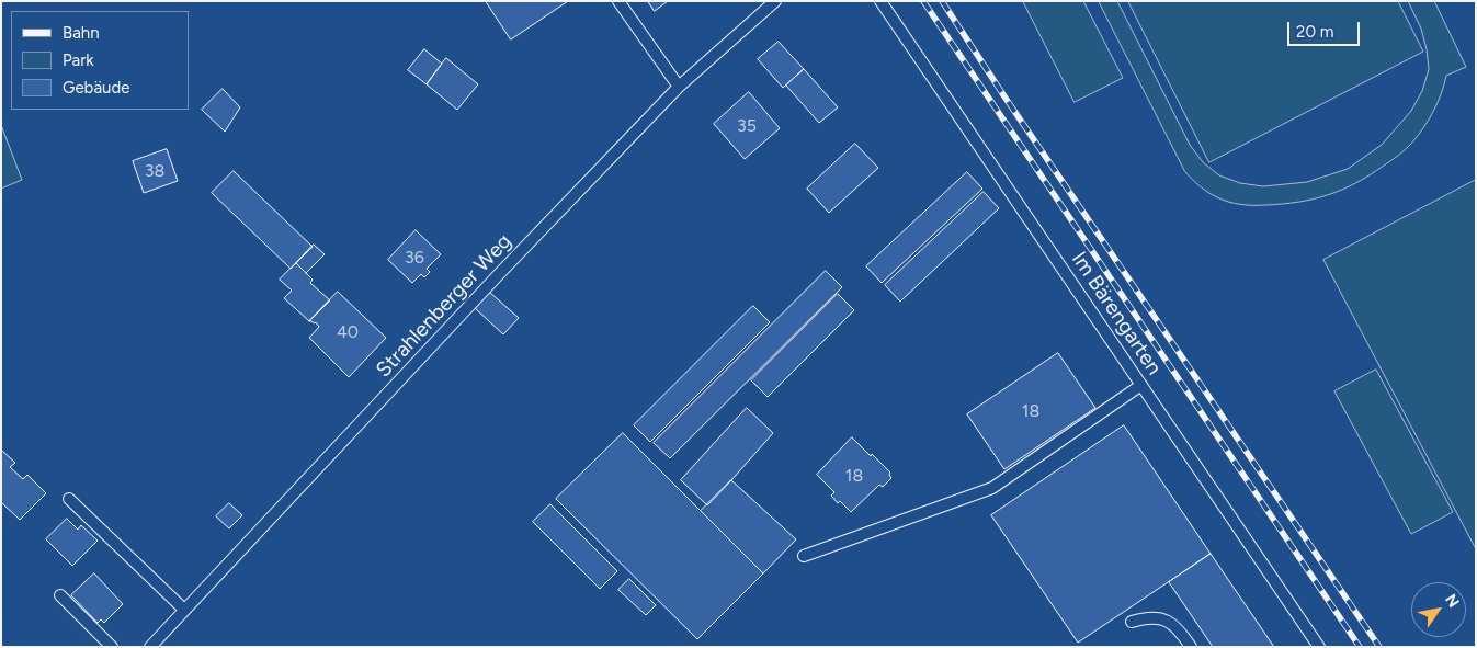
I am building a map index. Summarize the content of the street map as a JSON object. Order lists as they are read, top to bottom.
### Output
{
  "streets": {
    "lane": ["Strahlenberger Weg", "Im Bärengarten"]
  },
  "house_numbers": [
    "35",
    "38",
    "36",
    "40",
    "18",
    "18"
  ],
  "legend": ["Bahn", "Park", "Gebäude"],
  "scale_bar": "20 m",
  "north": "top right"
}
